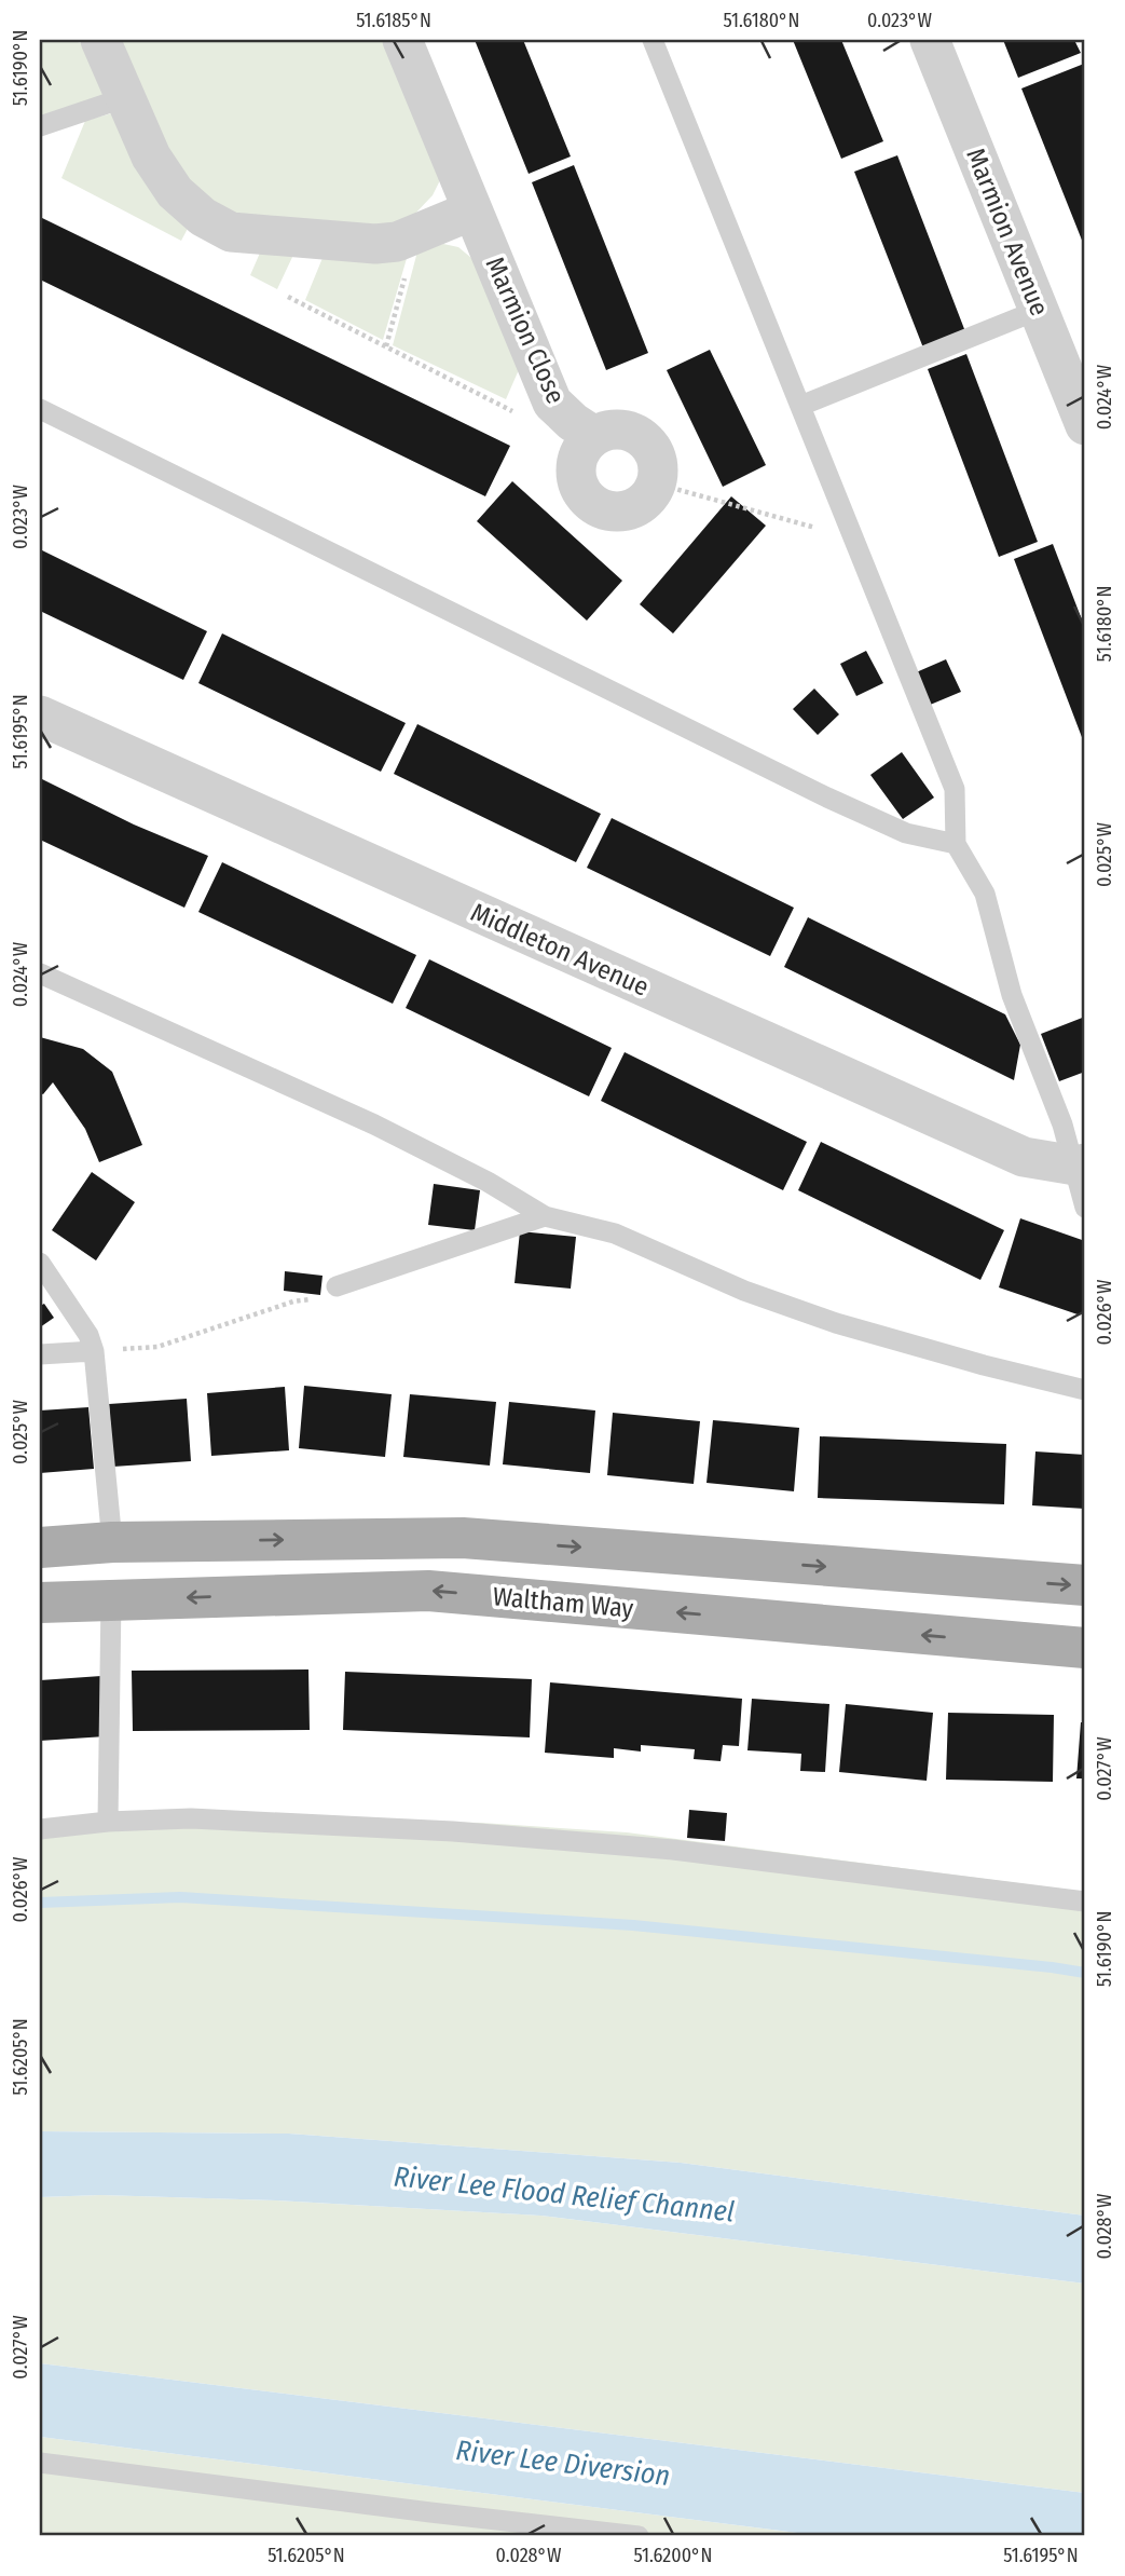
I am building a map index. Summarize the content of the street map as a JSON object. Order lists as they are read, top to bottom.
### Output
{
  "streets": {
    "main road": ["Waltham Way"],
    "street": ["Marmion Avenue", "Marmion Close", "Middleton Avenue"]
  },
  "water": ["River Lee Flood Relief Channel", "River Lee Diversion"],
  "coordinates": [
    "51.6185°N",
    "51.6180°N",
    "0.023°W",
    "51.6190°N",
    "0.024°W",
    "51.6195°N",
    "0.025°W",
    "0.026°W",
    "0.027°W",
    "51.6205°N",
    "0.028°W",
    "51.6200°N"
  ]
}
